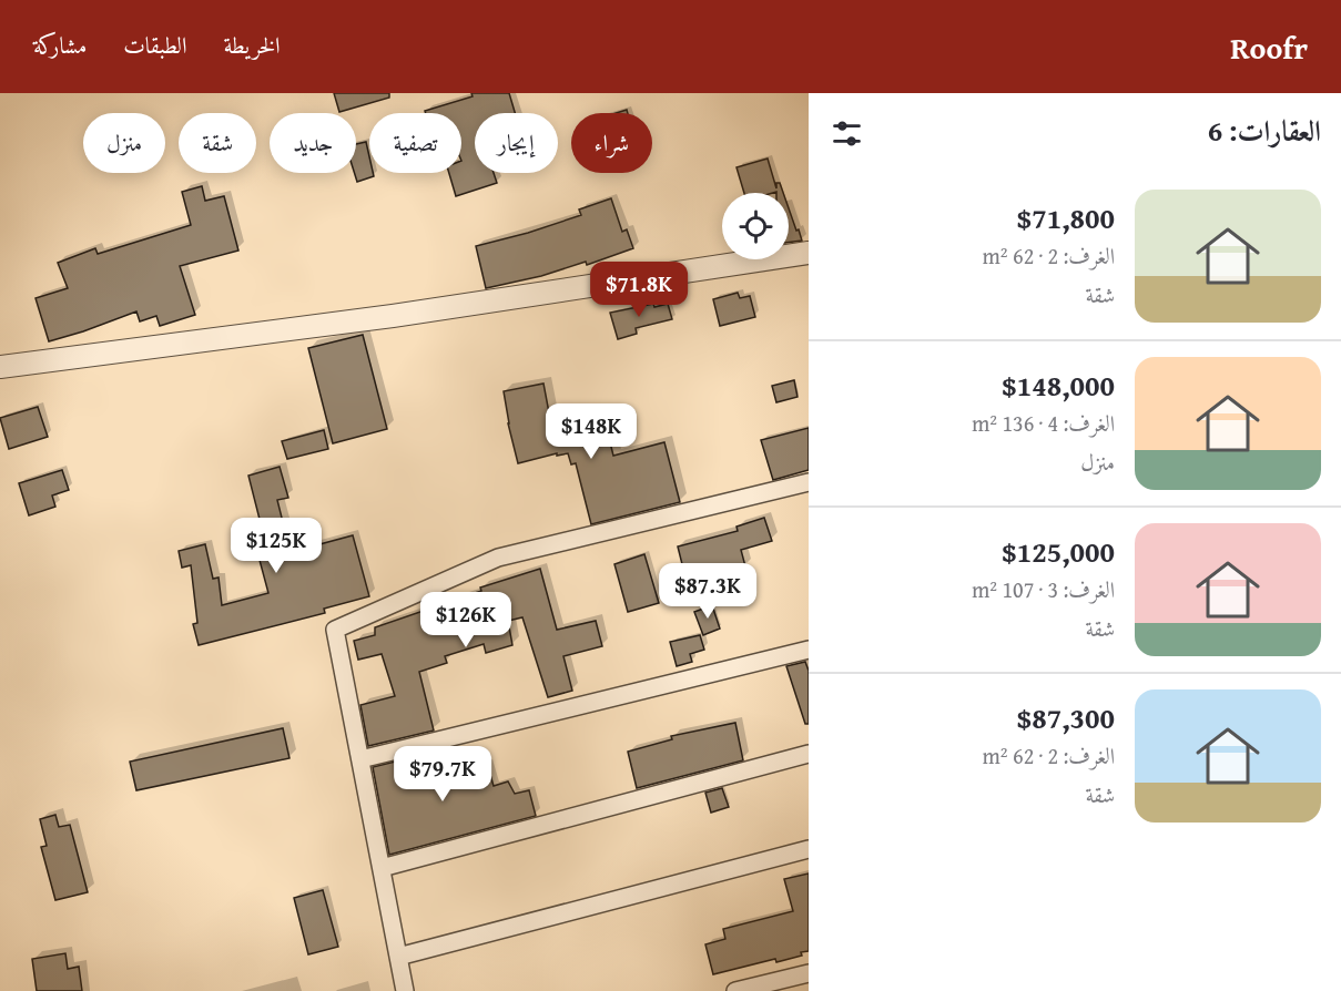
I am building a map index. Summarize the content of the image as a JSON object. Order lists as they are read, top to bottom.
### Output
{
  "page": {
    "header": "Roofr",
    "nav": ["الخريطة", "الطبقات", "مشاركة"],
    "heading": "العقارات: 6",
    "chip": [
      "شراء",
      "إيجار",
      "تصفية",
      "جديد",
      "شقة",
      "منزل"
    ],
    "list": [
      {
        "name": "$71,800",
        "note": "الغرف: 2 · 62 m² · شقة"
      },
      {
        "name": "$148,000",
        "note": "الغرف: 4 · 136 m² · منزل"
      },
      {
        "name": "$125,000",
        "note": "الغرف: 3 · 107 m² · شقة"
      },
      {
        "name": "$87,300",
        "note": "الغرف: 2 · 62 m² · شقة"
      }
    ],
    "price": [
      "$71.8K",
      "$148K",
      "$125K",
      "$87.3K",
      "$126K",
      "$79.7K"
    ]
  }
}
